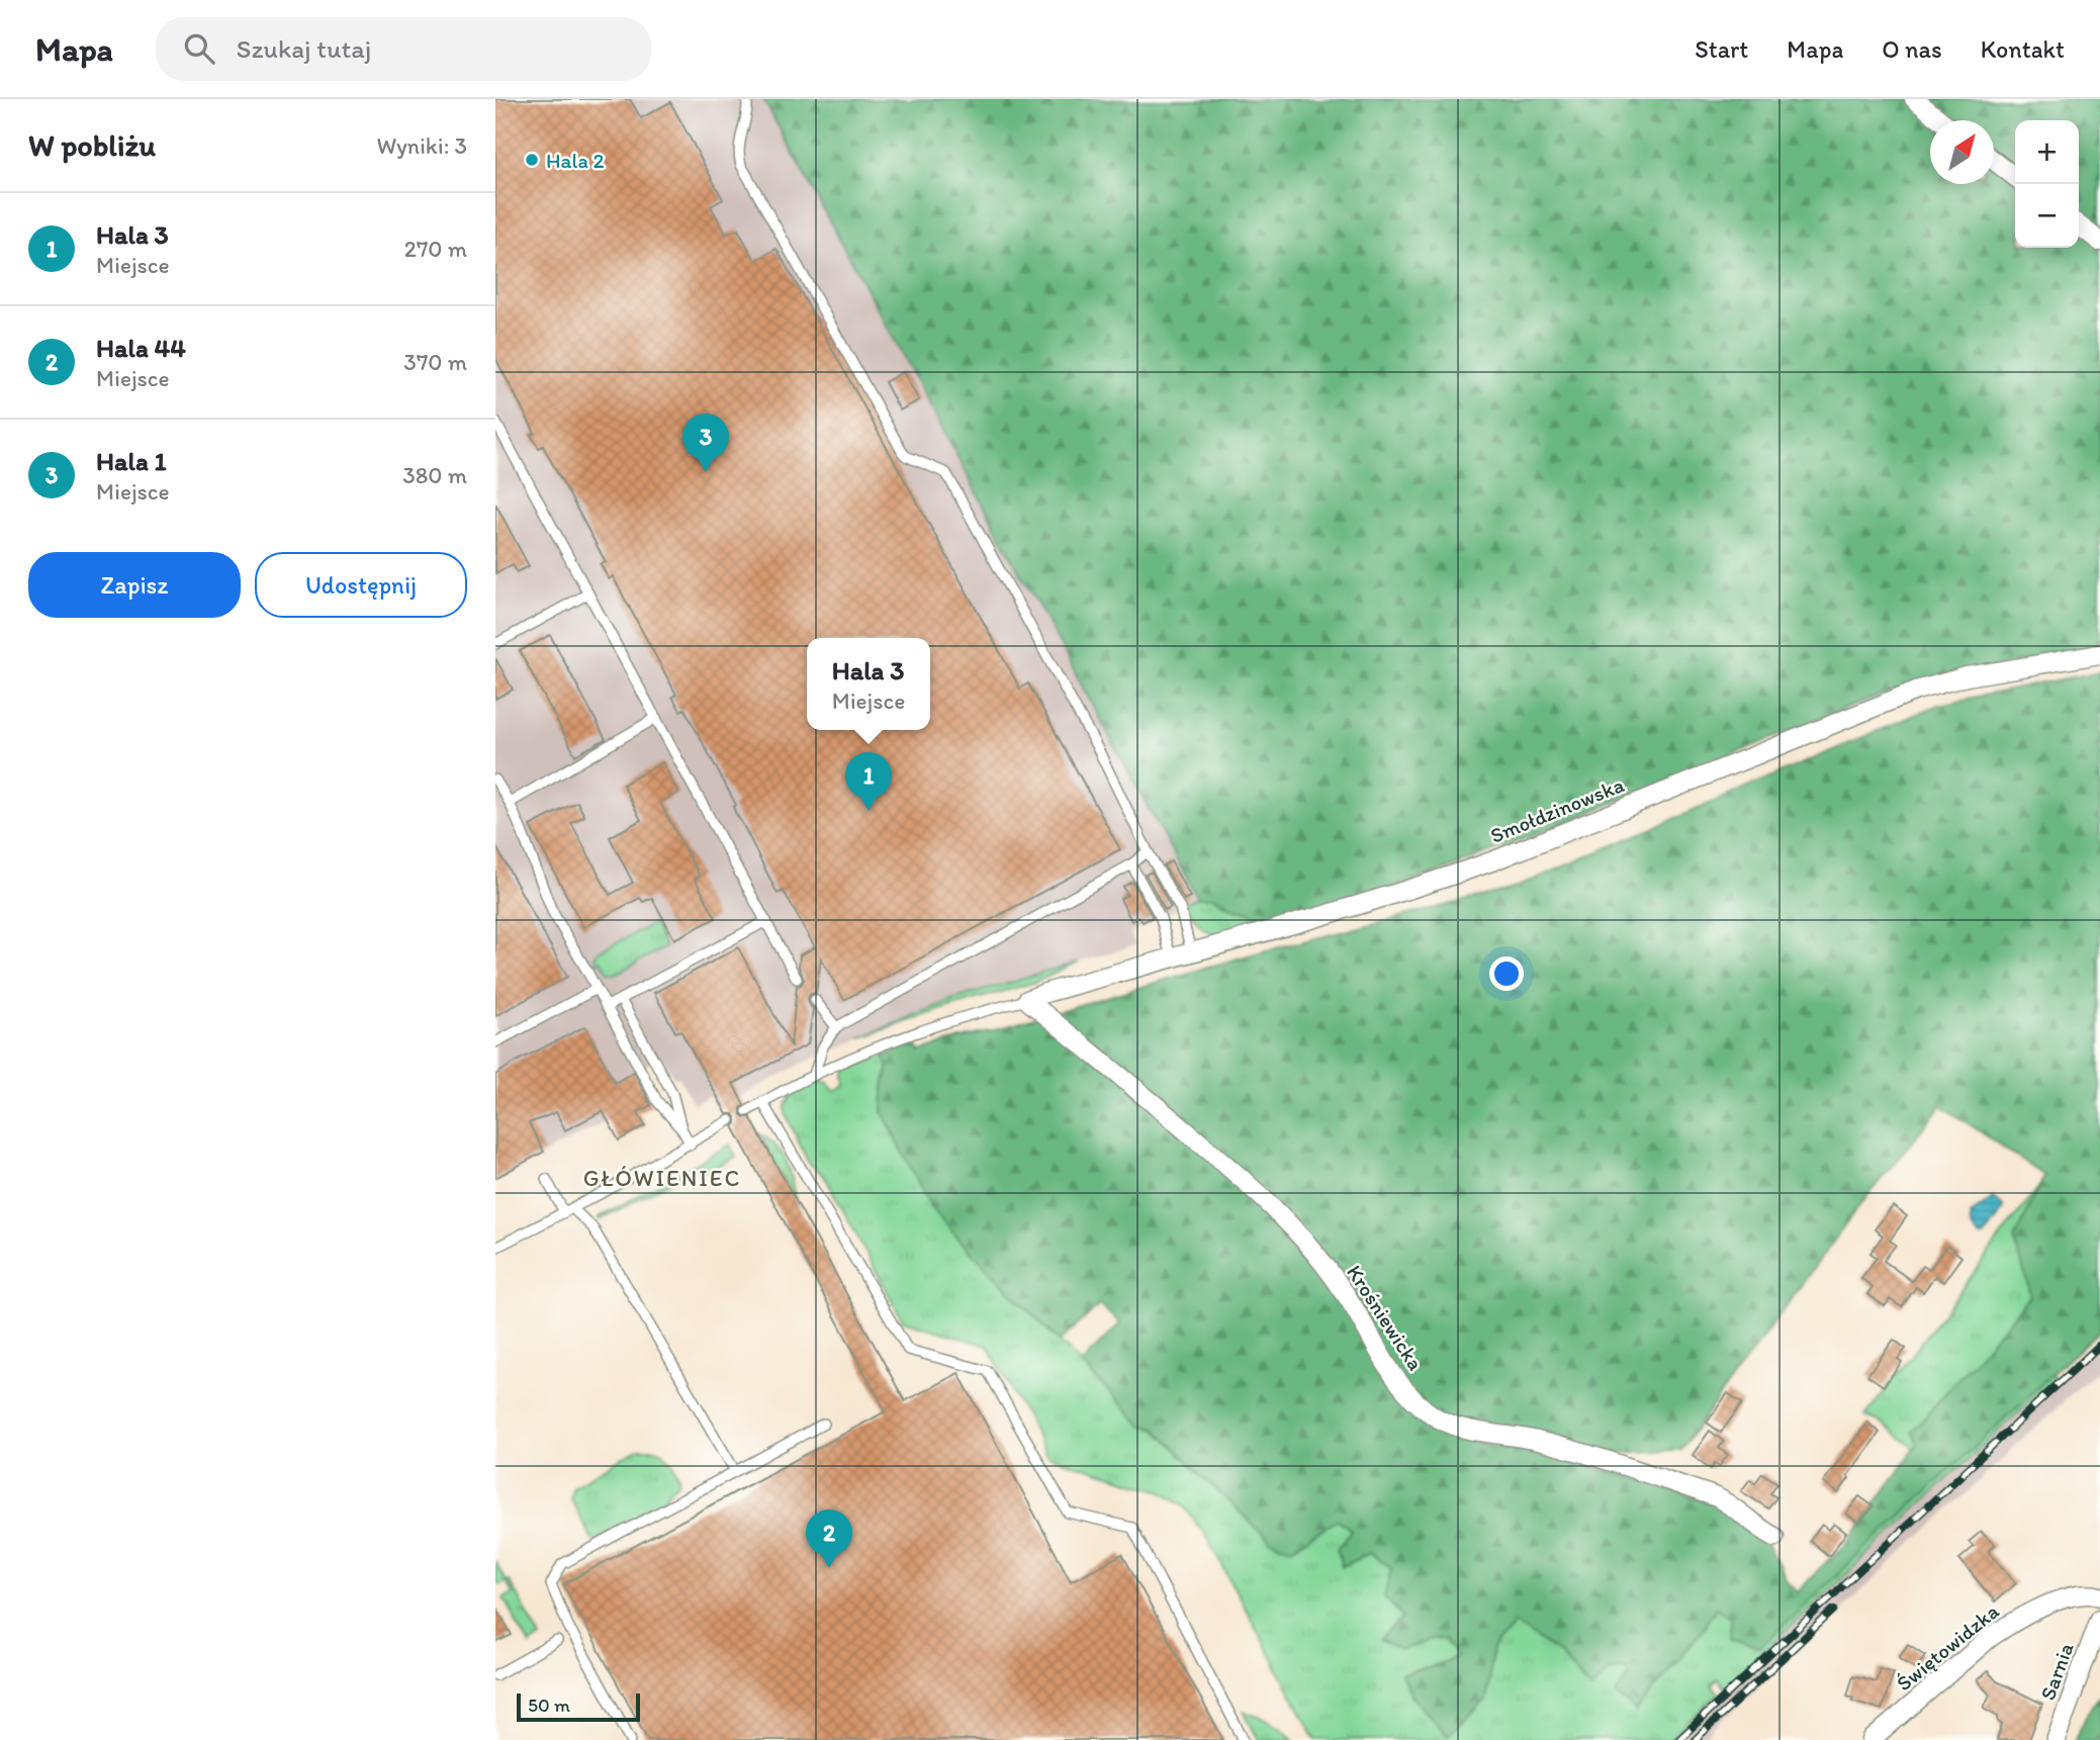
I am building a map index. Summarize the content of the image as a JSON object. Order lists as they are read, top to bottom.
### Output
{
  "streets": {
    "street": [
      "Smołdzinowska",
      "Krośniewicka",
      "Świętowidzka",
      "Sarnia"
    ]
  },
  "crossings": [
    ["Smołdzinowska", "Krośniewicka"]
  ],
  "districts": ["GŁÓWIENIEC"],
  "places": ["Hala 2"],
  "scale_bar": "50 m",
  "north": "top right",
  "page": {
    "header": "Mapa",
    "search": "Szukaj tutaj",
    "nav": [
      "Start",
      "Mapa",
      "O nas",
      "Kontakt"
    ],
    "heading": ["W pobliżu", "Wyniki: 3"],
    "map_buttons": ["+", "−"],
    "list": [
      {
        "mark": "1",
        "name": "Hala 3",
        "note": "Miejsce",
        "value": "270 m"
      },
      {
        "mark": "2",
        "name": "Hala 44",
        "note": "Miejsce",
        "value": "370 m"
      },
      {
        "mark": "3",
        "name": "Hala 1",
        "note": "Miejsce",
        "value": "380 m"
      }
    ],
    "pins": ["3", "1", "2"],
    "buttons": ["Zapisz", "Udostępnij"],
    "popup": ["Hala 3", "Miejsce"],
    "scale": "50 m"
  }
}
